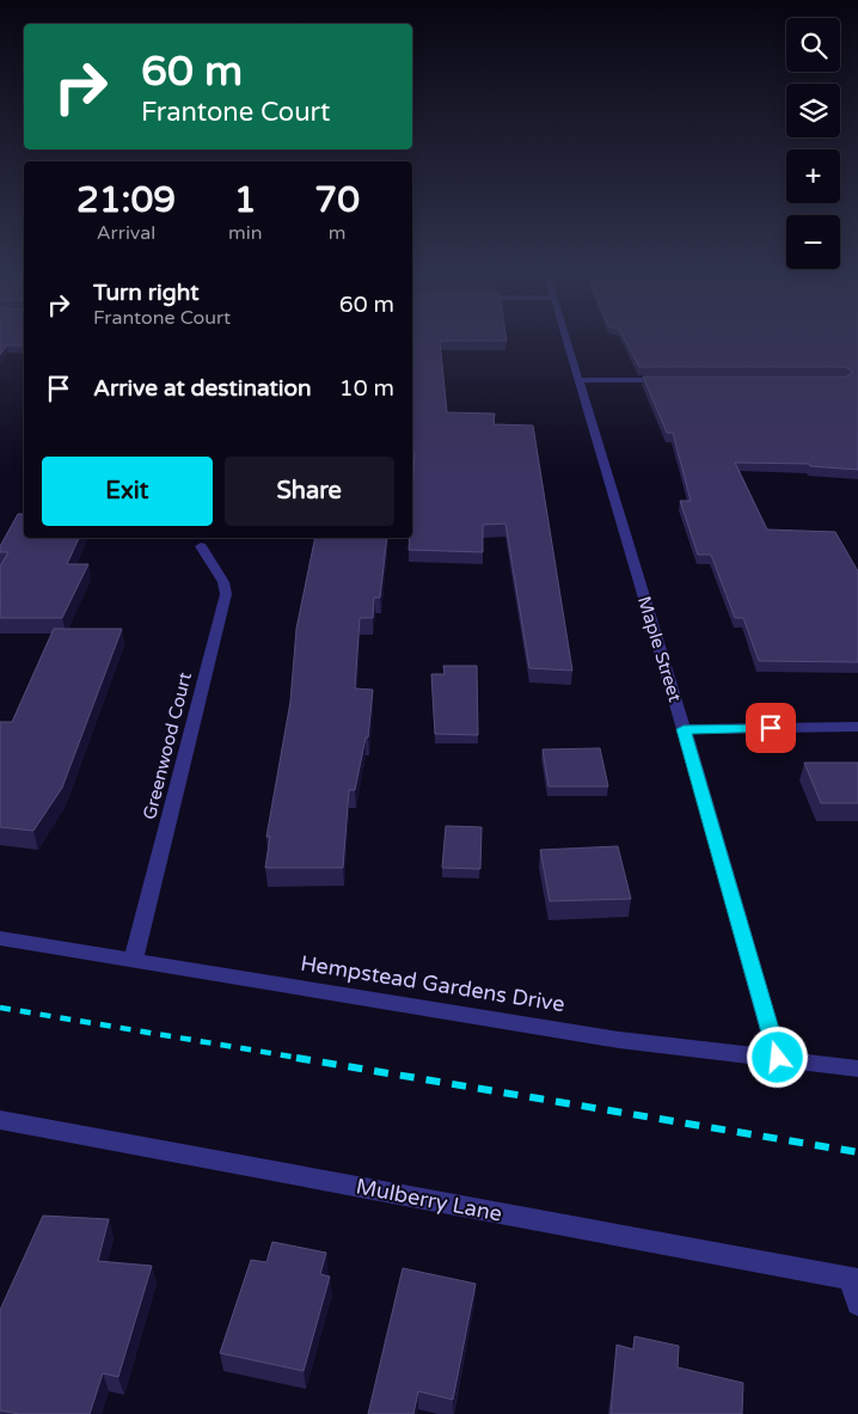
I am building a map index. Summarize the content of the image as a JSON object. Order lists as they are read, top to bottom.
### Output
{
  "streets": {
    "street": [
      "Maple Street",
      "Greenwood Court",
      "Hempstead Gardens Drive",
      "Mulberry Lane"
    ]
  },
  "crossings": [
    ["Maple Street", "Hempstead Gardens Drive"],
    ["Greenwood Court", "Hempstead Gardens Drive"]
  ],
  "page": {
    "map_buttons": ["+", "−"],
    "turn": ["60 m", "Frantone Court"],
    "eta": [
      "21:09",
      "Arrival",
      "1",
      "min",
      "70",
      "m"
    ],
    "list": [
      {
        "name": "Turn right",
        "note": "Frantone Court",
        "value": "60 m"
      },
      {
        "name": "Arrive at destination",
        "value": "10 m"
      }
    ],
    "buttons": ["Exit", "Share"]
  }
}
